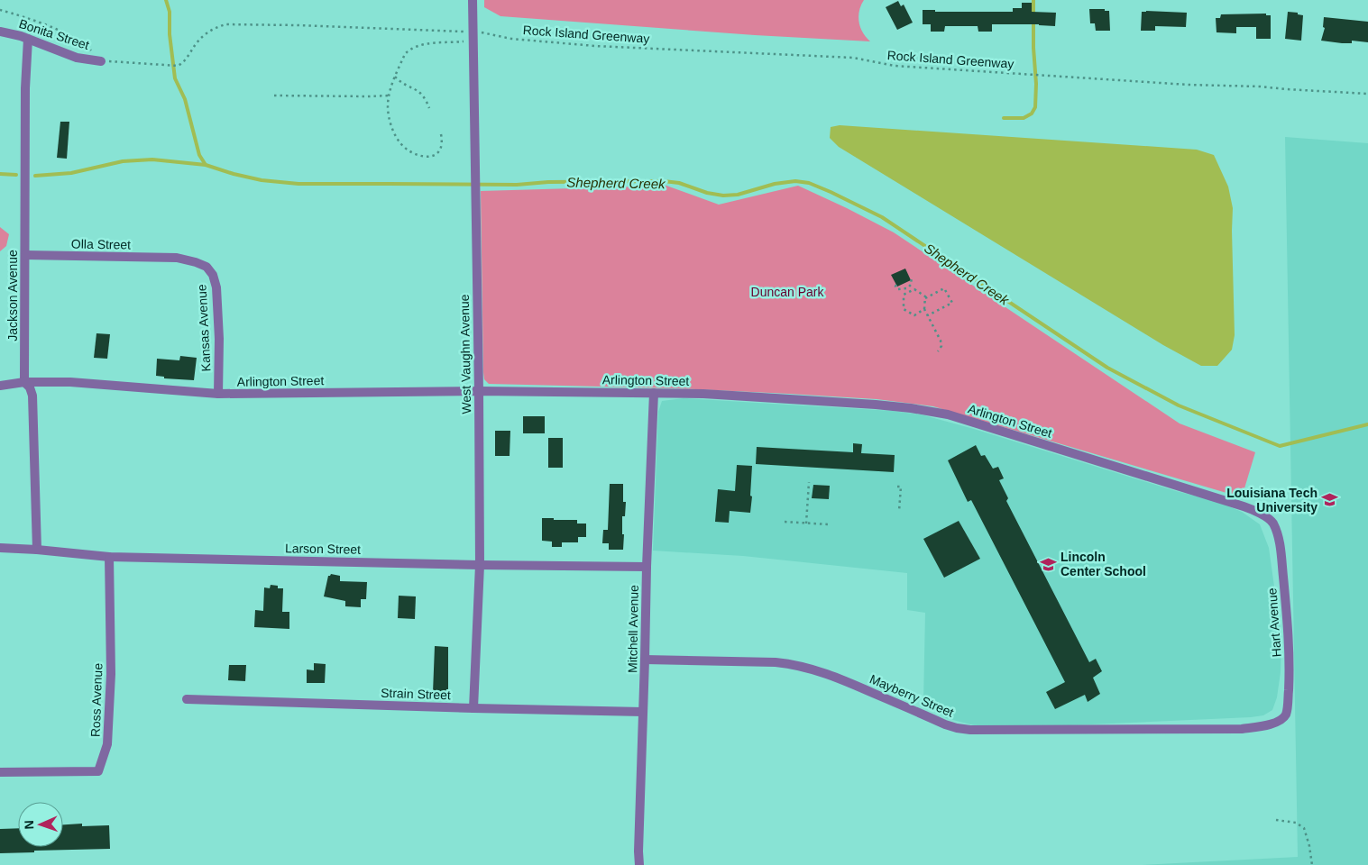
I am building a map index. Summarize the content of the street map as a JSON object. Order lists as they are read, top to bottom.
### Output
{
  "streets": {
    "street": [
      "Bonita Street",
      "Olla Street",
      "Jackson Avenue",
      "Kansas Avenue",
      "West Vaughn Avenue",
      "Arlington Street",
      "Larson Street",
      "Hart Avenue",
      "Mitchell Avenue",
      "Strain Street",
      "Mayberry Street",
      "Ross Avenue"
    ],
    "path": ["Rock Island Greenway"]
  },
  "crossings": [
    ["Bonita Street", "Jackson Avenue"],
    ["Olla Street", "Jackson Avenue"],
    ["Olla Street", "Kansas Avenue"],
    ["Jackson Avenue", "Arlington Street"],
    ["Jackson Avenue", "Larson Street"],
    ["Kansas Avenue", "Arlington Street"],
    ["West Vaughn Avenue", "Arlington Street"],
    ["West Vaughn Avenue", "Larson Street"],
    ["West Vaughn Avenue", "Strain Street"],
    ["Arlington Street", "Hart Avenue"],
    ["Arlington Street", "Mitchell Avenue"],
    ["Larson Street", "Mitchell Avenue"],
    ["Larson Street", "Ross Avenue"],
    ["Hart Avenue", "Mayberry Street"],
    ["Mitchell Avenue", "Strain Street"],
    ["Mitchell Avenue", "Mayberry Street"]
  ],
  "water": ["Shepherd Creek"],
  "parks": ["Duncan Park"],
  "places": {
    "school or university": ["Louisiana Tech University", "Lincoln Center School"]
  },
  "north": "left"
}
